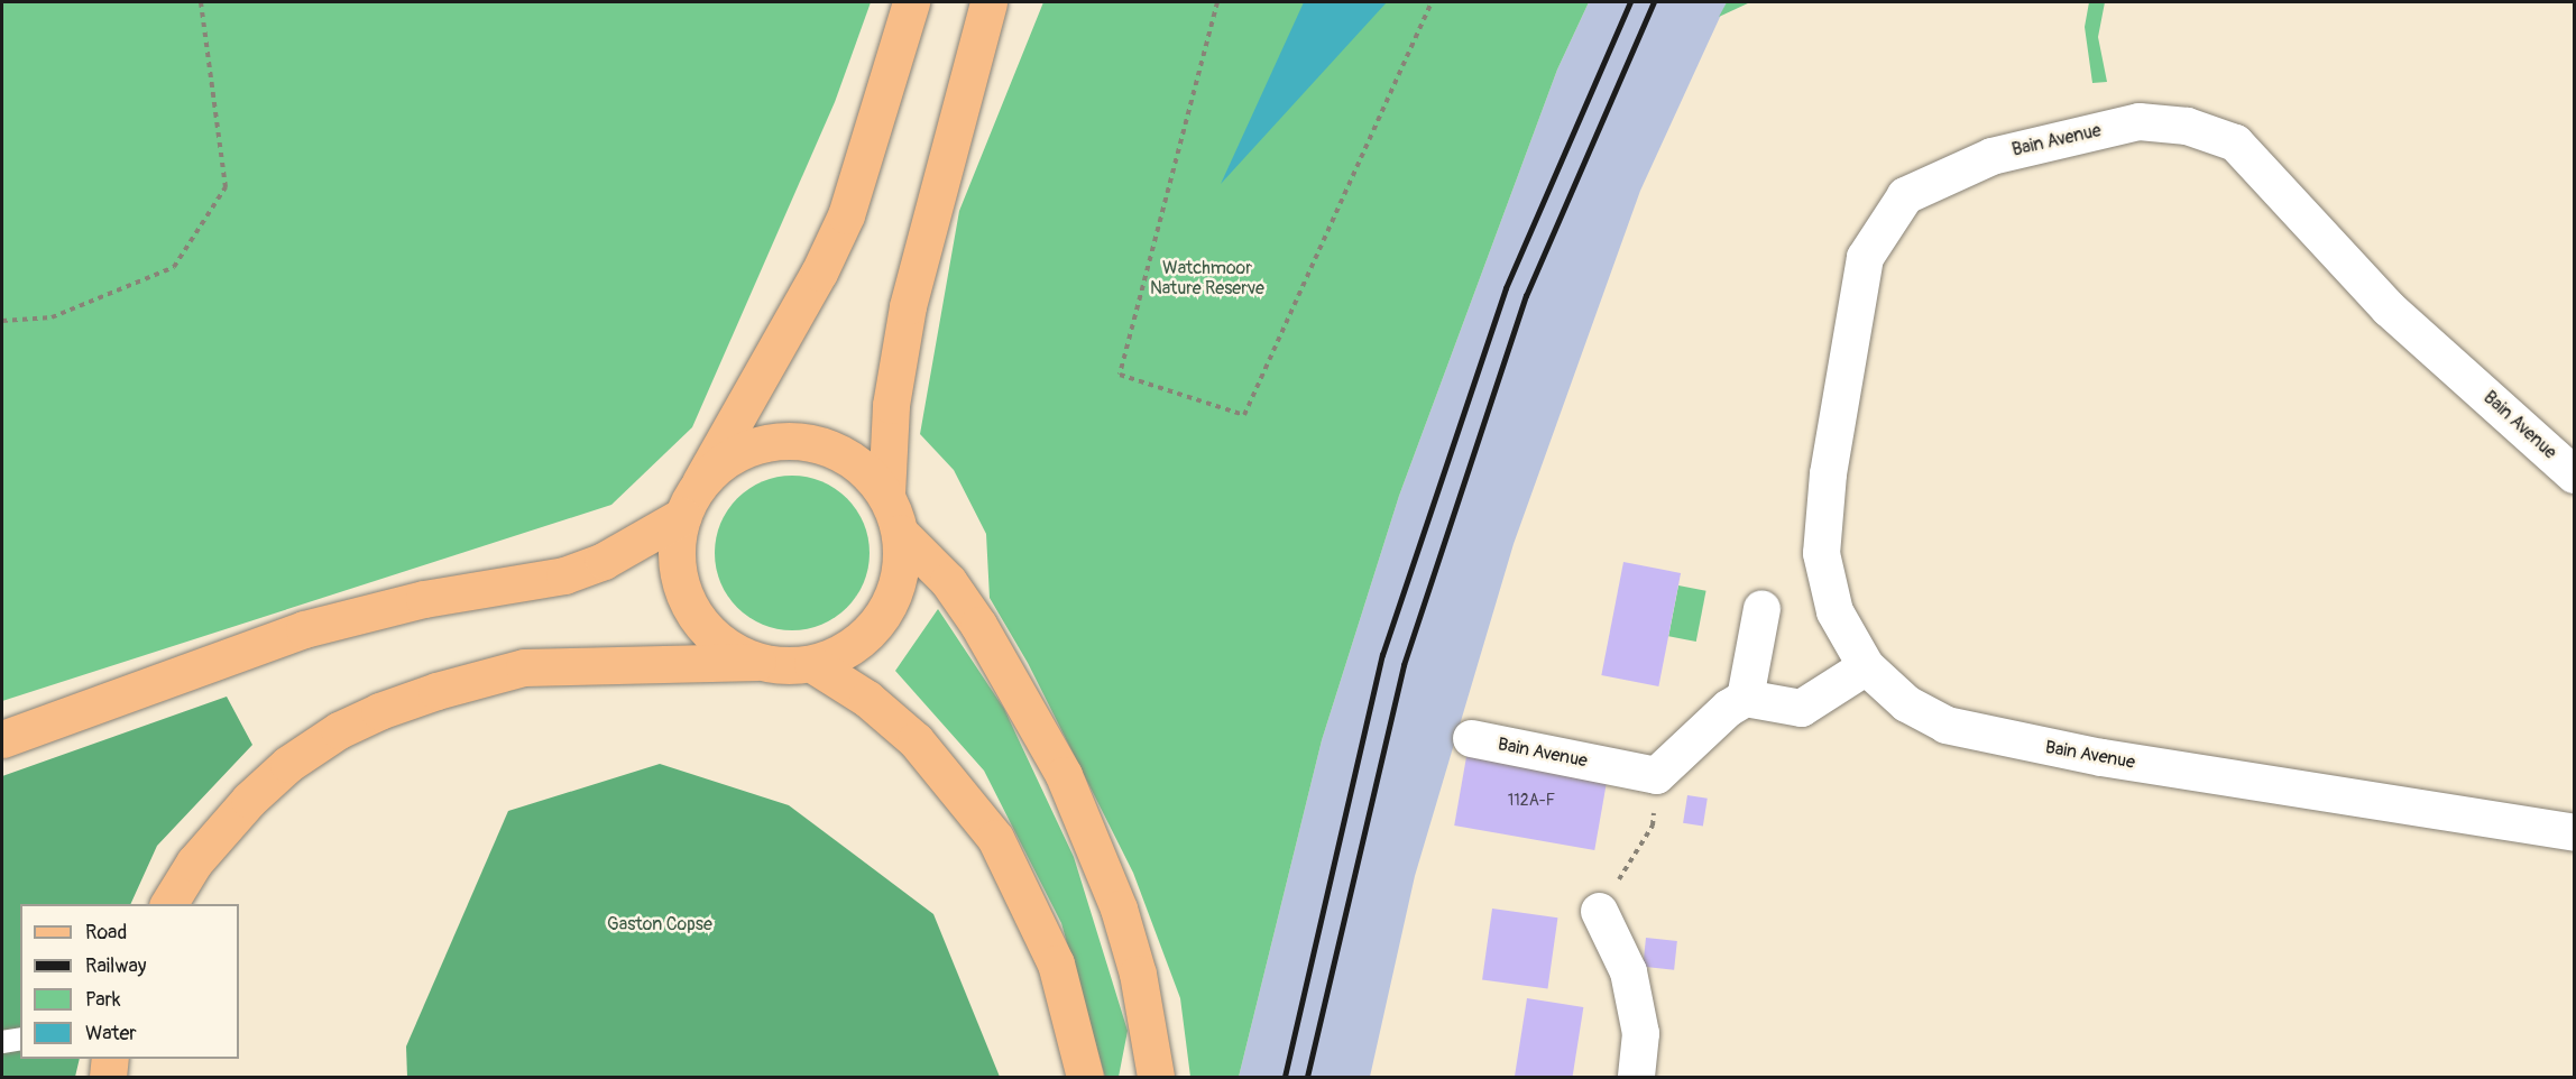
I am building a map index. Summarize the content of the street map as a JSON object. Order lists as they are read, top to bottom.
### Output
{
  "streets": {
    "street": ["Bain Avenue"]
  },
  "parks": ["Watchmoor Nature Reserve", "Gaston Copse"],
  "house_numbers": ["112A-F"],
  "legend": [
    "Road",
    "Railway",
    "Park",
    "Water"
  ]
}
